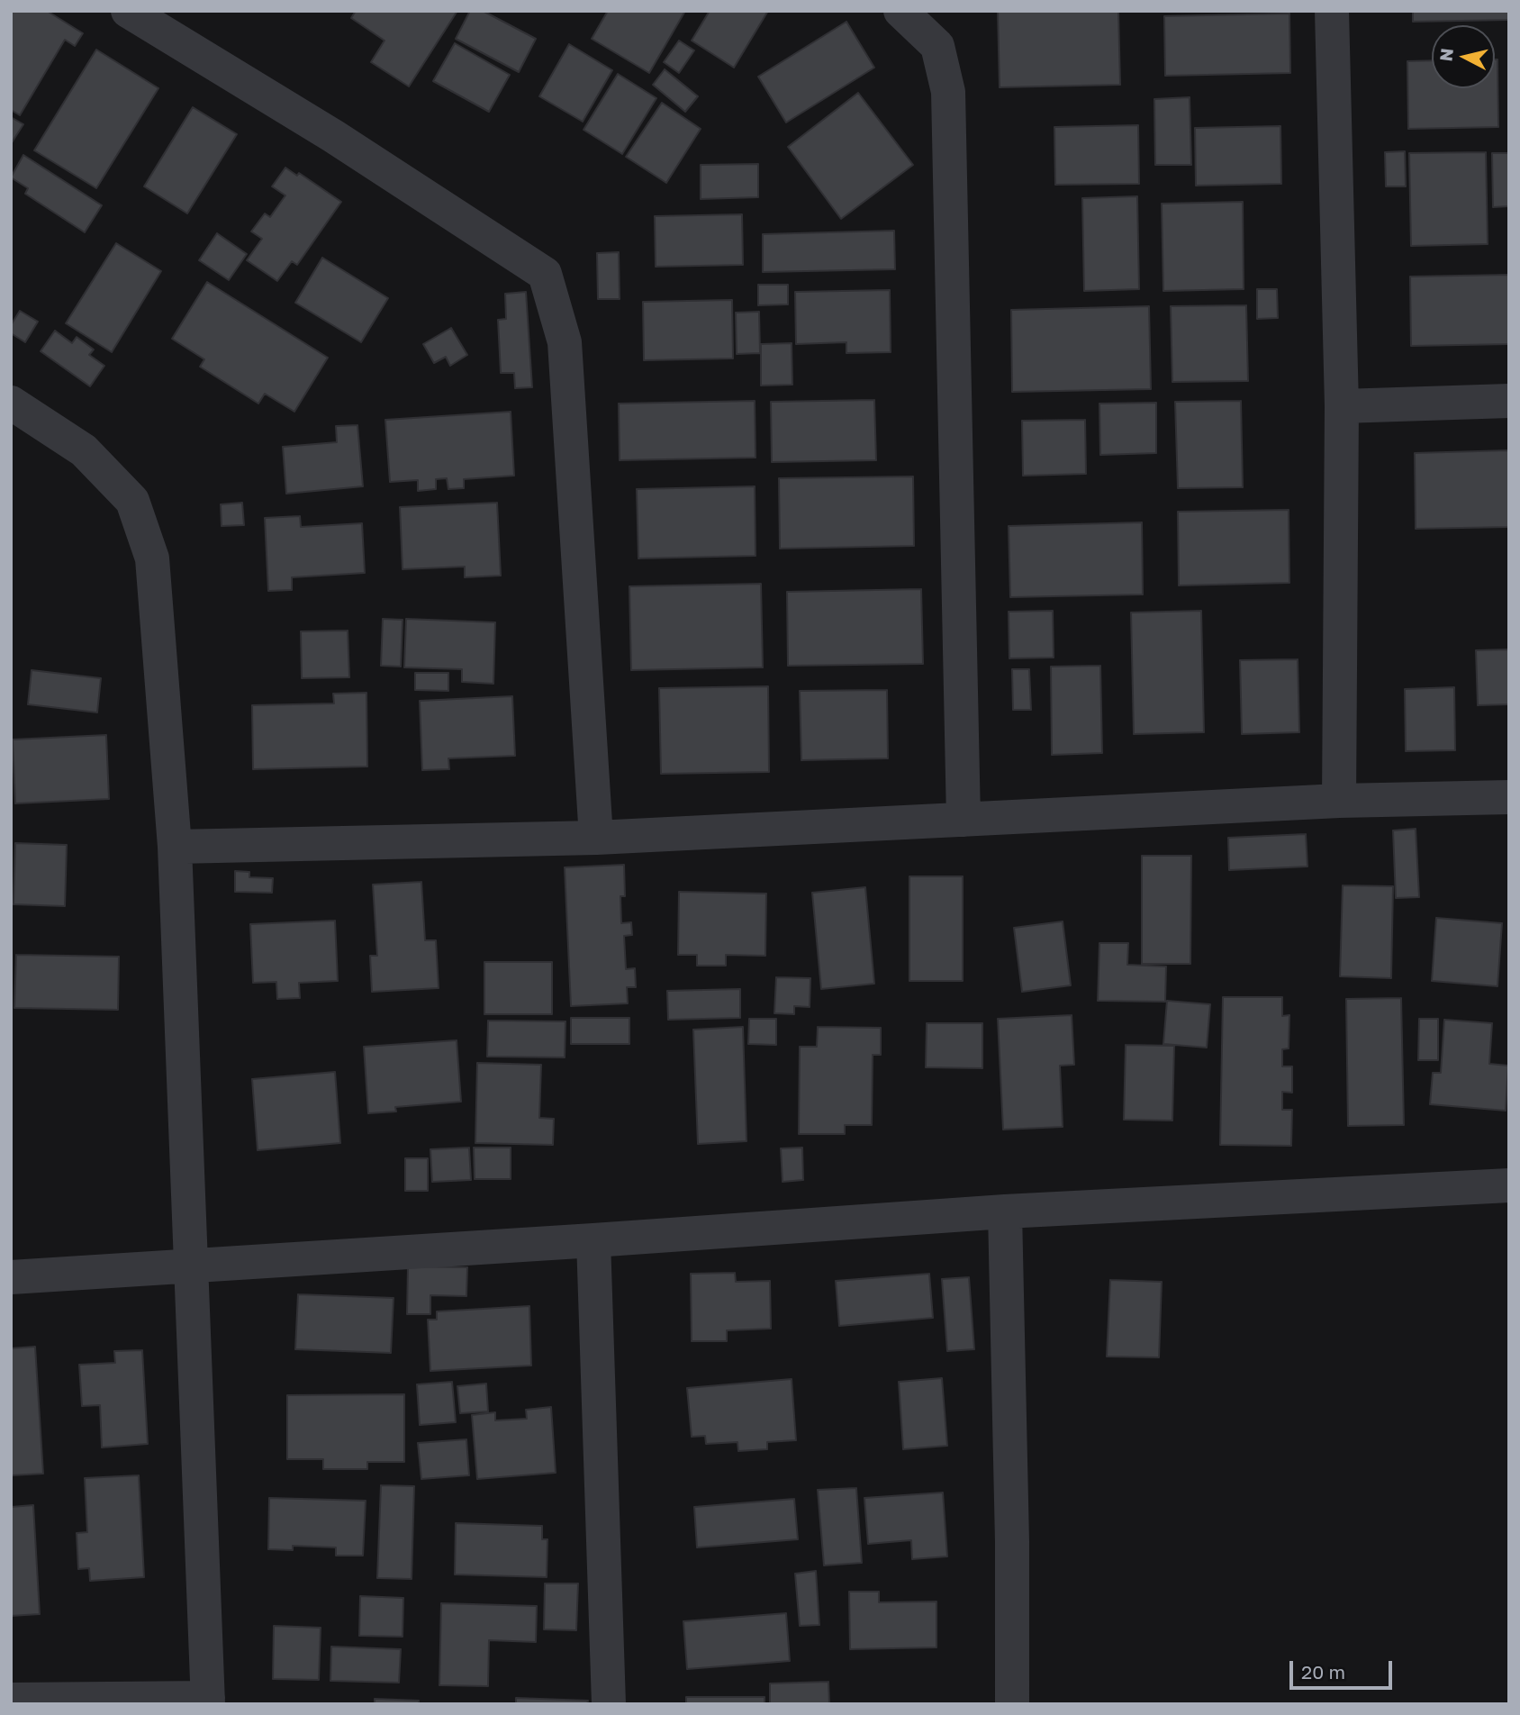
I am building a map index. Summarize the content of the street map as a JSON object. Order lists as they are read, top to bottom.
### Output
{
  "scale_bar": "20 m",
  "north": "left"
}
